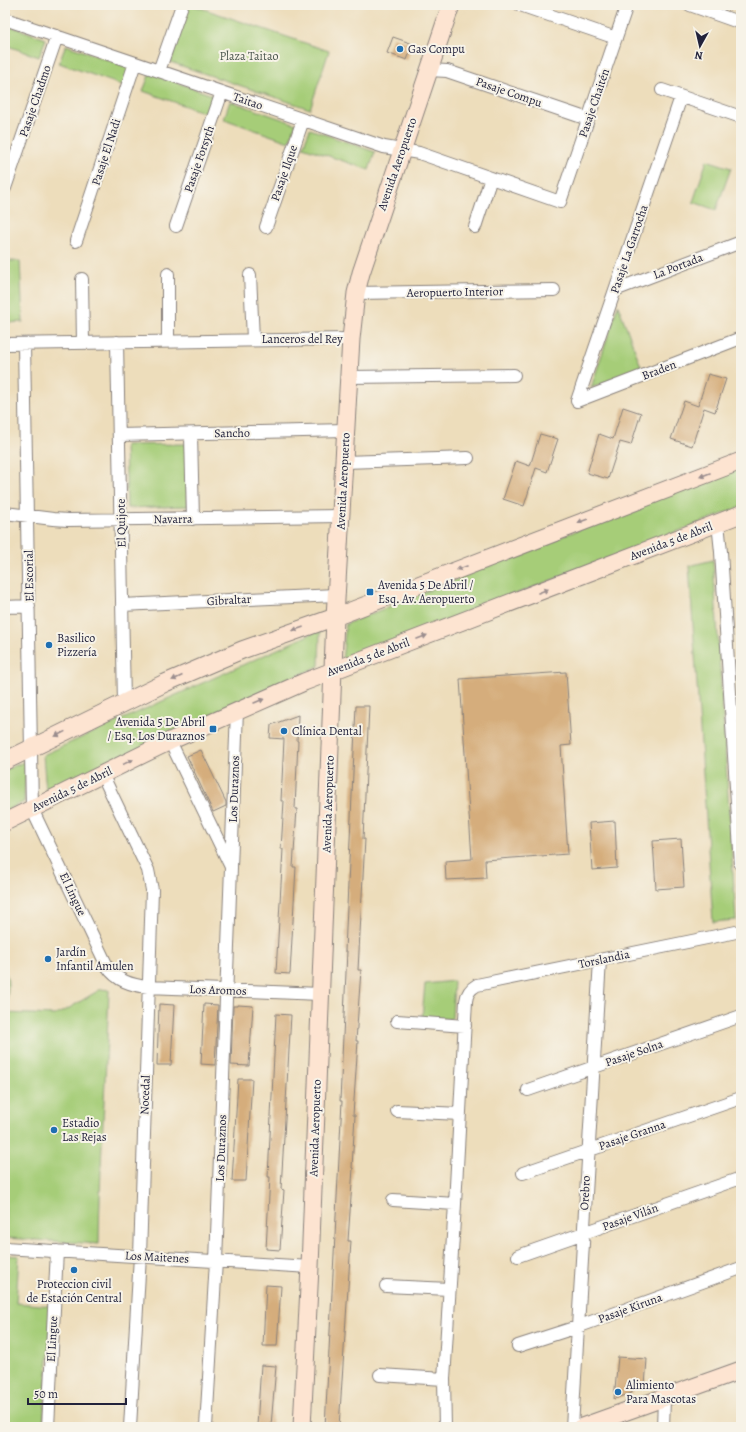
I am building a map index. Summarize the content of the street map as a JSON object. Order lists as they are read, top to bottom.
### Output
{
  "streets": {
    "main road": ["Avenida Aeropuerto", "Avenida 5 de Abril"],
    "street": [
      "Pasaje Compu",
      "Pasaje Chadmo",
      "Taitao",
      "Pasaje Chaitén",
      "Pasaje El Nadi",
      "Pasaje Forsyth",
      "Pasaje Ilque",
      "Pasaje La Garrocha",
      "La Portada",
      "Aeropuerto Interior",
      "Lanceros del Rey",
      "Braden",
      "Sancho",
      "Navarra",
      "El Quijote",
      "El Escorial",
      "Gibraltar",
      "Los Duraznos",
      "El Lingue",
      "Torslandia",
      "Los Aromos",
      "Pasaje Solna",
      "Nocedal",
      "Pasaje Granna",
      "Orebro",
      "Pasaje Vilán",
      "Los Maitenes",
      "Pasaje Kiruna"
    ]
  },
  "crossings": [
    ["Pasaje Compu", "Pasaje Chaitén"],
    ["Pasaje Compu", "Avenida Aeropuerto"],
    ["Pasaje Chadmo", "Taitao"],
    ["Taitao", "Pasaje Chaitén"],
    ["Taitao", "Pasaje El Nadi"],
    ["Taitao", "Pasaje Forsyth"],
    ["Taitao", "Avenida Aeropuerto"],
    ["Taitao", "Pasaje Ilque"],
    ["Avenida Aeropuerto", "Aeropuerto Interior"],
    ["Avenida Aeropuerto", "Lanceros del Rey"],
    ["Avenida Aeropuerto", "Sancho"],
    ["Avenida Aeropuerto", "Navarra"],
    ["Avenida Aeropuerto", "Avenida 5 de Abril"],
    ["Avenida Aeropuerto", "Gibraltar"],
    ["Avenida Aeropuerto", "Los Aromos"],
    ["Avenida Aeropuerto", "Los Maitenes"],
    ["Pasaje La Garrocha", "La Portada"],
    ["Pasaje La Garrocha", "Braden"],
    ["Lanceros del Rey", "El Quijote"],
    ["Lanceros del Rey", "El Escorial"],
    ["Sancho", "El Quijote"],
    ["Navarra", "El Quijote"],
    ["Navarra", "El Escorial"],
    ["El Quijote", "Gibraltar"],
    ["Avenida 5 de Abril", "El Escorial"],
    ["Avenida 5 de Abril", "Los Duraznos"],
    ["Avenida 5 de Abril", "El Lingue"],
    ["Avenida 5 de Abril", "Nocedal"],
    ["El Escorial", "El Lingue"],
    ["Los Duraznos", "Los Aromos"],
    ["Los Duraznos", "Los Maitenes"],
    ["El Lingue", "Los Aromos"],
    ["El Lingue", "Los Maitenes"],
    ["Torslandia", "Orebro"],
    ["Los Aromos", "Nocedal"],
    ["Pasaje Solna", "Orebro"],
    ["Nocedal", "Los Maitenes"],
    ["Pasaje Granna", "Orebro"],
    ["Orebro", "Pasaje Vilán"],
    ["Orebro", "Pasaje Kiruna"]
  ],
  "parks": ["Plaza Taitao"],
  "places": {
    "other": [
      "Gas Compu",
      "Basilico Pizzería",
      "Clínica Dental",
      "Jardín Infantil Amulen",
      "Estadio Las Rejas",
      "Proteccion civil de Estación Central",
      "Alimiento Para Mascotas"
    ],
    "transit": ["Avenida 5 De Abril / Esq. Av. Aeropuerto", "Avenida 5 De Abril / Esq. Los Duraznos"]
  },
  "scale_bar": "50 m",
  "north": "bottom"
}
